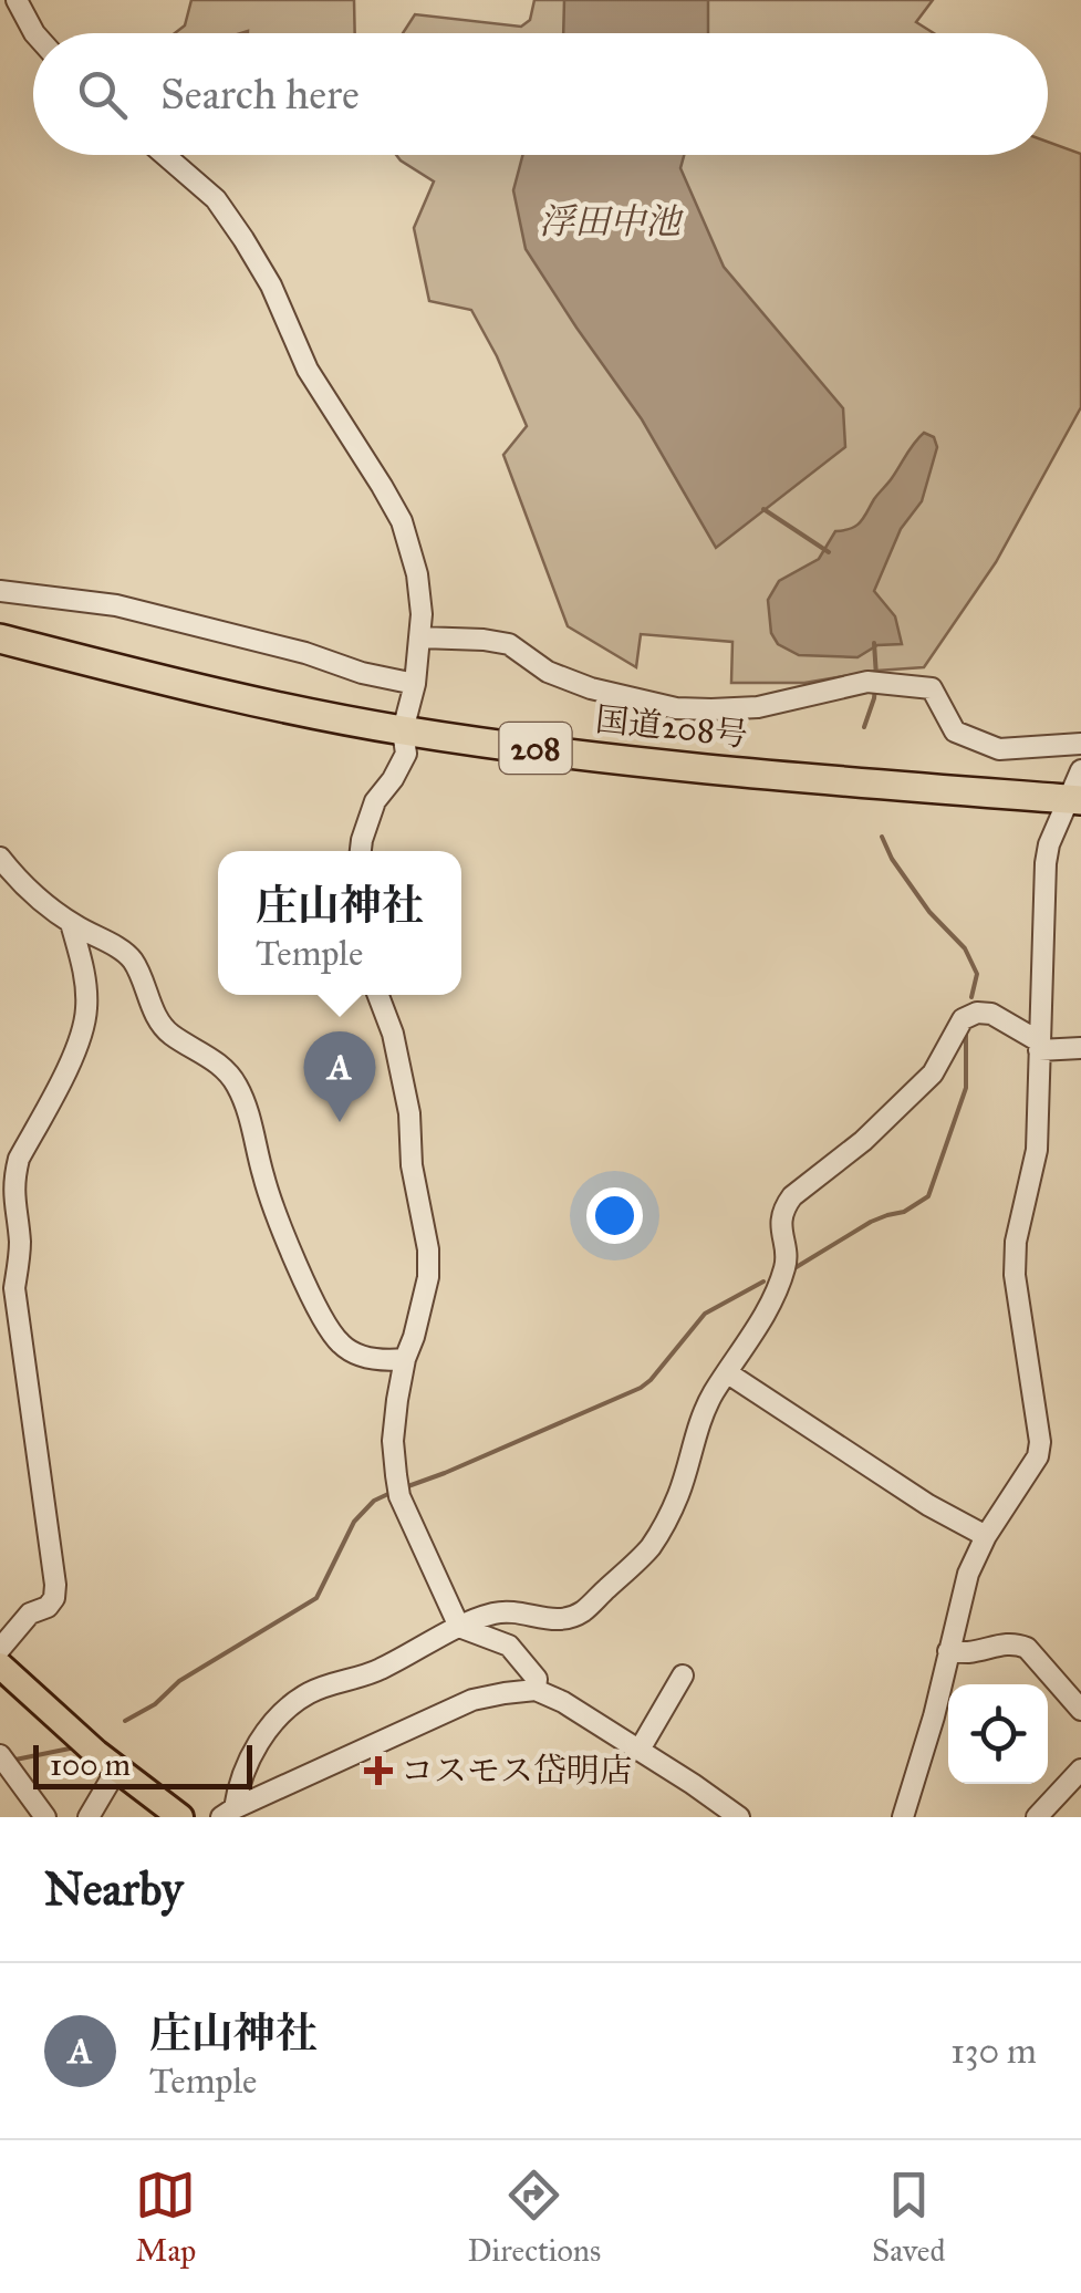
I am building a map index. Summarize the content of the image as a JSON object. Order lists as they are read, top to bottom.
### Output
{
  "streets": {
    "highway": ["国道208号", "208"]
  },
  "water": ["浮田中池"],
  "places": {
    "health": ["コスモス岱明店"]
  },
  "scale_bar": "100 m",
  "page": {
    "search": "Search here",
    "popup": ["庄山神社", "Temple"],
    "pins": "A",
    "scale": "100 m",
    "heading": "Nearby",
    "list": [
      {
        "mark": "A",
        "name": "庄山神社",
        "note": "Temple",
        "value": "130 m"
      }
    ],
    "nav": ["Map", "Directions", "Saved"]
  }
}
